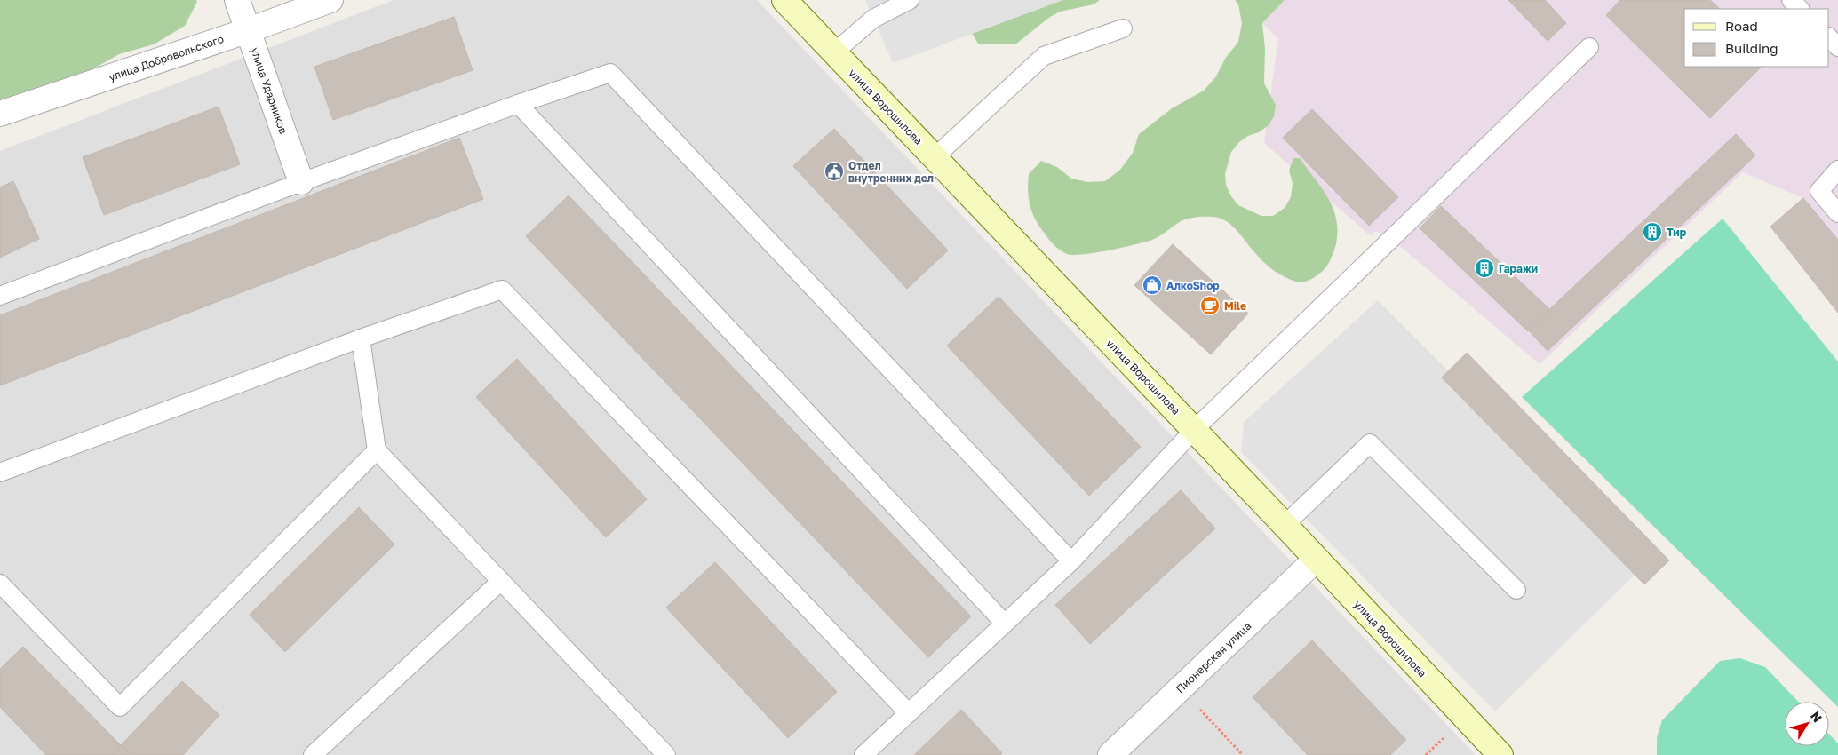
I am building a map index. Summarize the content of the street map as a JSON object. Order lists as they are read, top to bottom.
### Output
{
  "streets": {
    "main road": ["улица Ворошилова"],
    "street": ["улица Добровольского", "улица Ударников", "Пионерская улица"]
  },
  "crossings": [
    ["улица Добровольского", "улица Ударников"],
    ["улица Ворошилова", "Пионерская улица"]
  ],
  "places": {
    "public building": ["Отдел внутренних дел"],
    "building": ["Тир", "Гаражи"],
    "shop": ["АлкоShop"],
    "cafe": ["Mile"]
  },
  "legend": ["Road", "Building"],
  "north": "top right"
}
